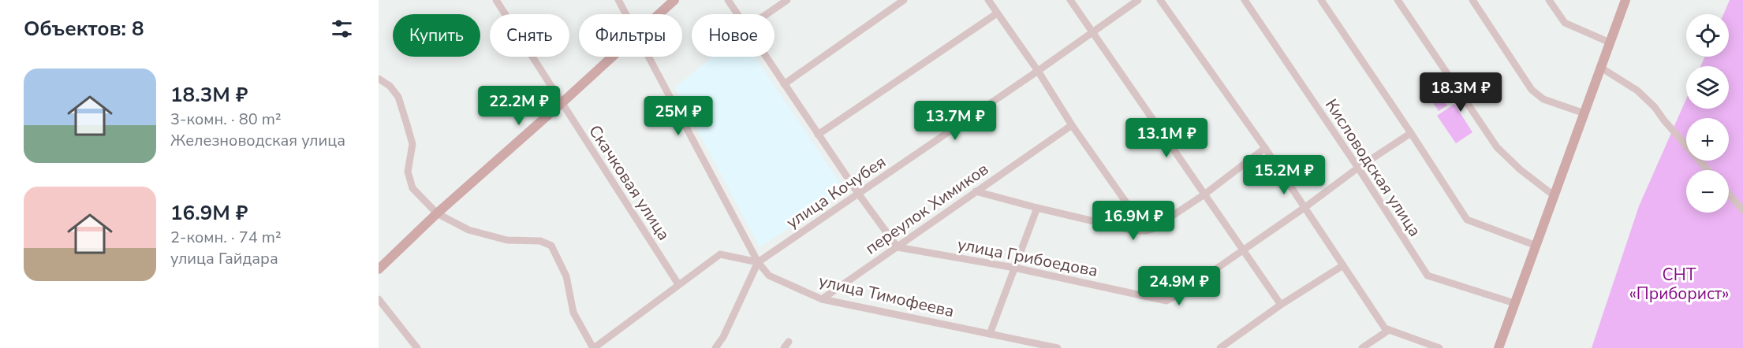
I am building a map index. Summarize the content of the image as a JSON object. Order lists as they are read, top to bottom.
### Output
{
  "streets": {
    "street": [
      "Кисловодская улица",
      "Скачковая улица",
      "улица Кочубея",
      "переулок Химиков",
      "улица Грибоедова",
      "улица Тимофеева"
    ]
  },
  "crossings": [
    ["Кисловодская улица", "улица Грибоедова"],
    ["улица Кочубея", "улица Тимофеева"],
    ["переулок Химиков", "улица Грибоедова"],
    ["переулок Химиков", "улица Тимофеева"]
  ],
  "parks": ["СНТ «Приборист»"],
  "page": {
    "heading": "Объектов: 8",
    "map_buttons": ["+", "−"],
    "chip": [
      "Купить",
      "Снять",
      "Фильтры",
      "Новое"
    ],
    "list": [
      {
        "name": "18.3M ₽",
        "note": "3-комн. · 80 m² · Железноводская улица"
      },
      {
        "name": "16.9M ₽",
        "note": "2-комн. · 74 m² · улица Гайдара"
      }
    ],
    "price": [
      "18.3M ₽",
      "22.2M ₽",
      "25M ₽",
      "13.7M ₽",
      "13.1M ₽",
      "15.2M ₽",
      "16.9M ₽",
      "24.9M ₽"
    ]
  }
}
